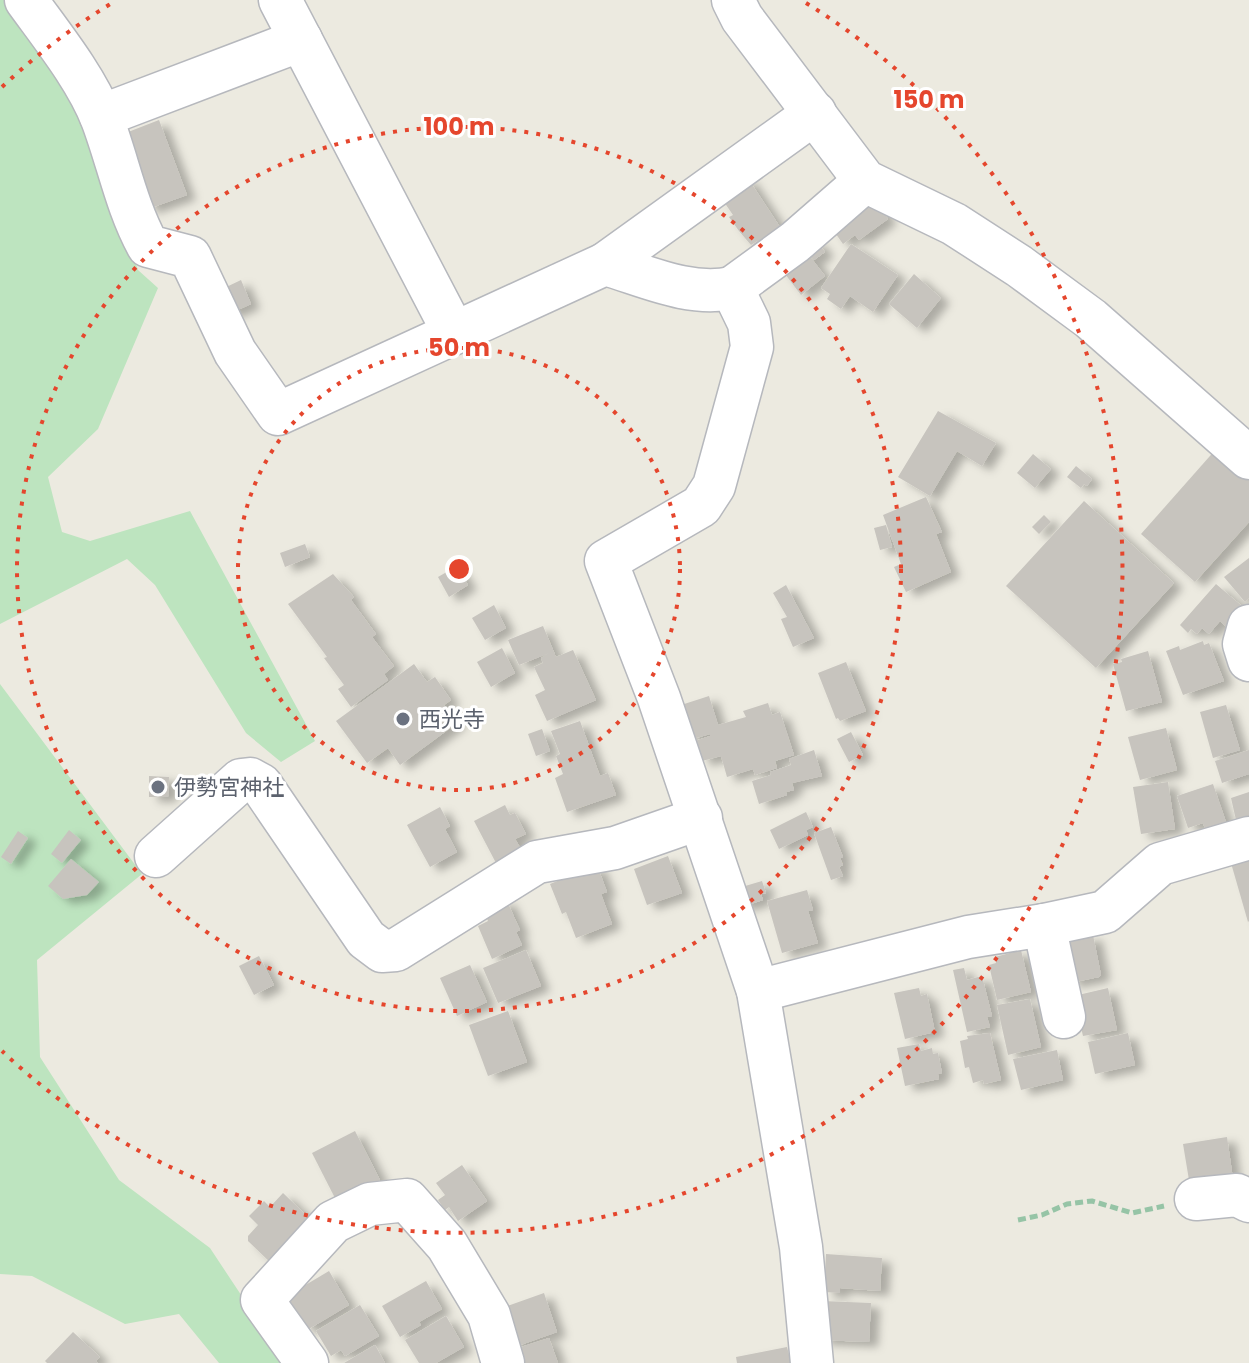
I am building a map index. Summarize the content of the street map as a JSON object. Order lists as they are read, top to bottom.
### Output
{
  "places": ["西光寺", "伊勢宮神社"],
  "rings": ["150 m", "100 m", "50 m"]
}
